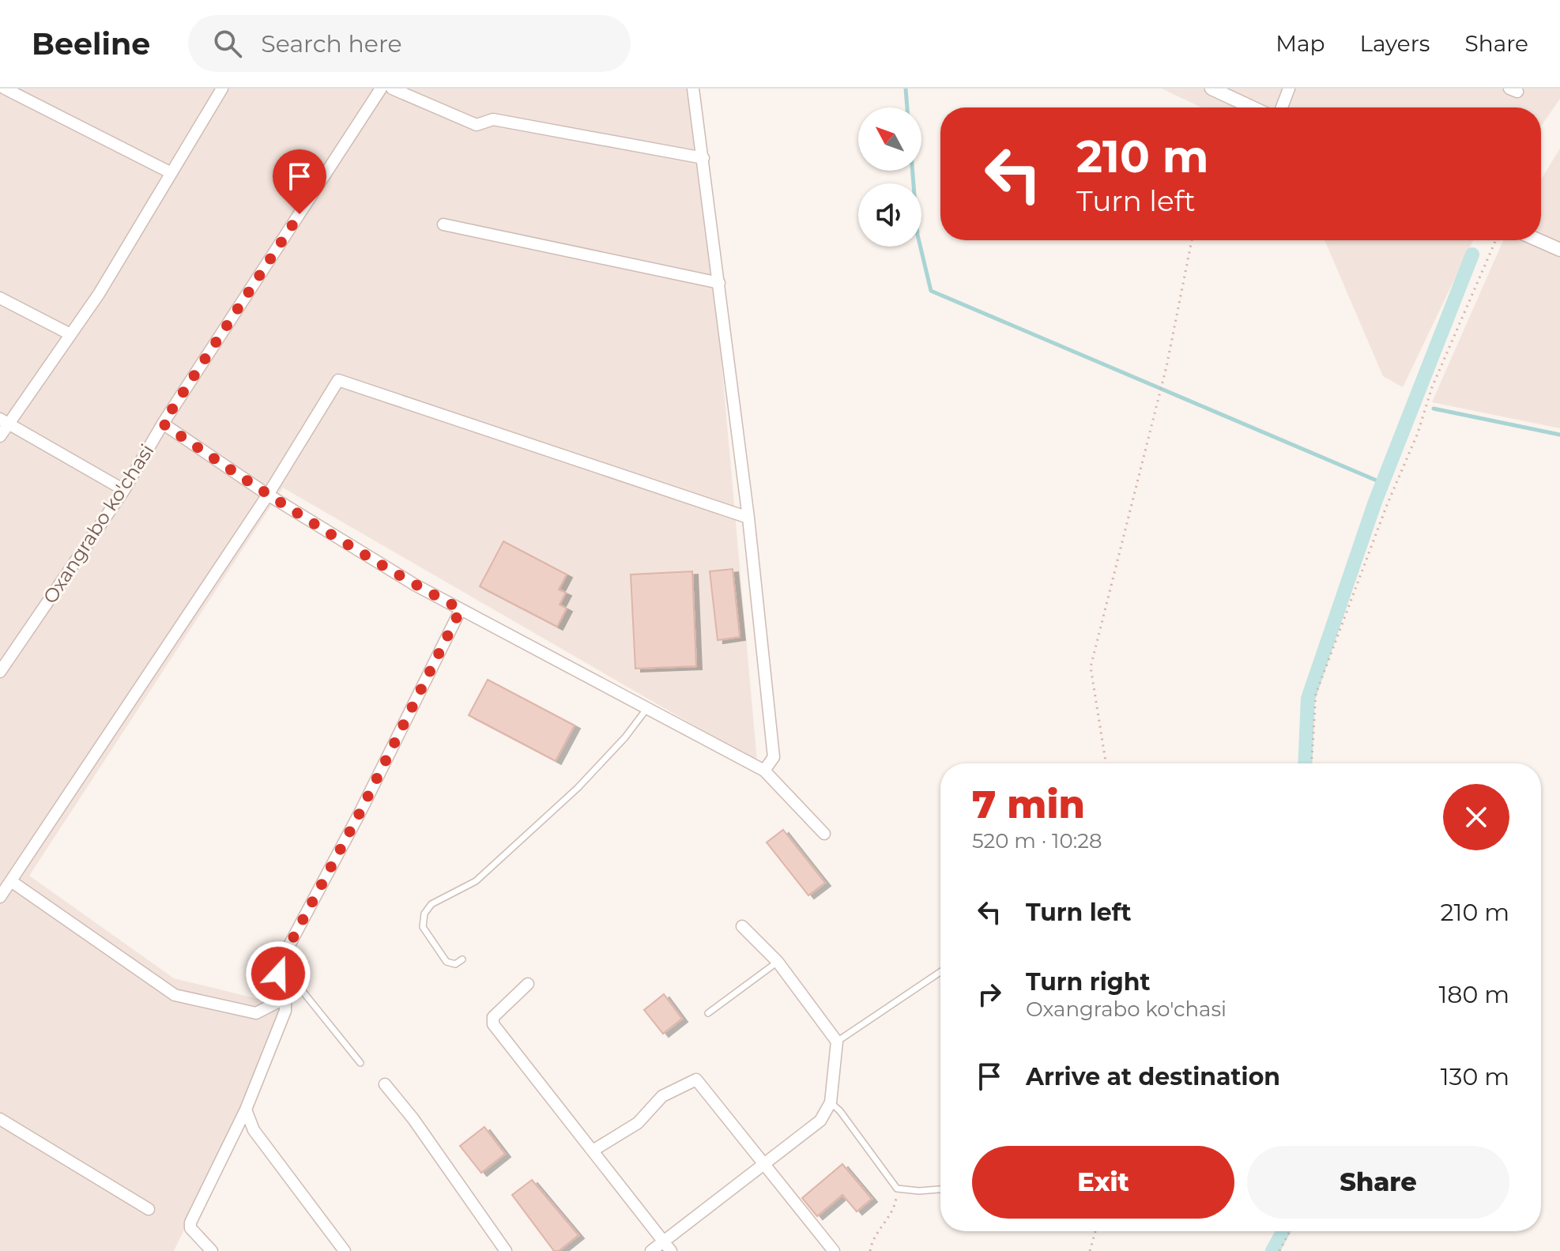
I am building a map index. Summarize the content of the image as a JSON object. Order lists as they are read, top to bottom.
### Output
{
  "streets": {
    "street": ["Oxangrabo ko'chasi"]
  },
  "north": "top left",
  "page": {
    "header": "Beeline",
    "search": "Search here",
    "nav": ["Map", "Layers", "Share"],
    "turn": ["210 m", "Turn left"],
    "heading": ["7 min", "520 m · 10:28"],
    "list": [
      {
        "name": "Turn left",
        "value": "210 m"
      },
      {
        "name": "Turn right",
        "note": "Oxangrabo ko'chasi",
        "value": "180 m"
      },
      {
        "name": "Arrive at destination",
        "value": "130 m"
      }
    ],
    "buttons": ["Exit", "Share"]
  }
}
